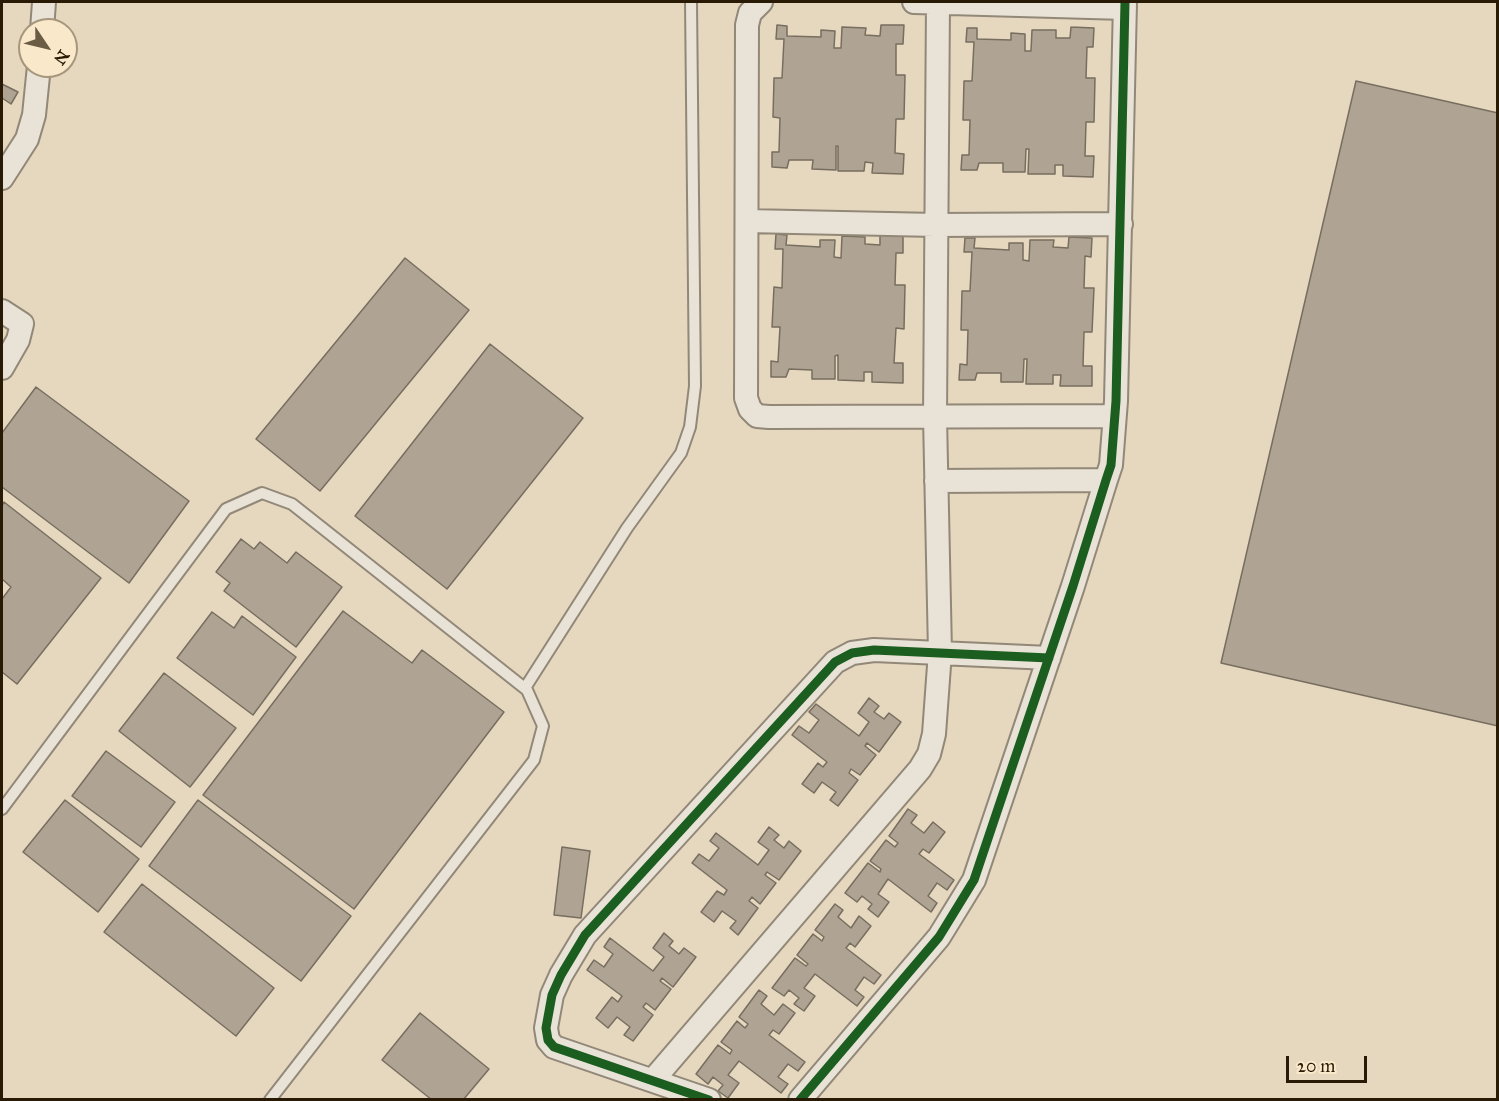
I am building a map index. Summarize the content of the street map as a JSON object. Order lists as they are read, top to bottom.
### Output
{
  "scale_bar": "20 m",
  "north": "bottom right"
}
